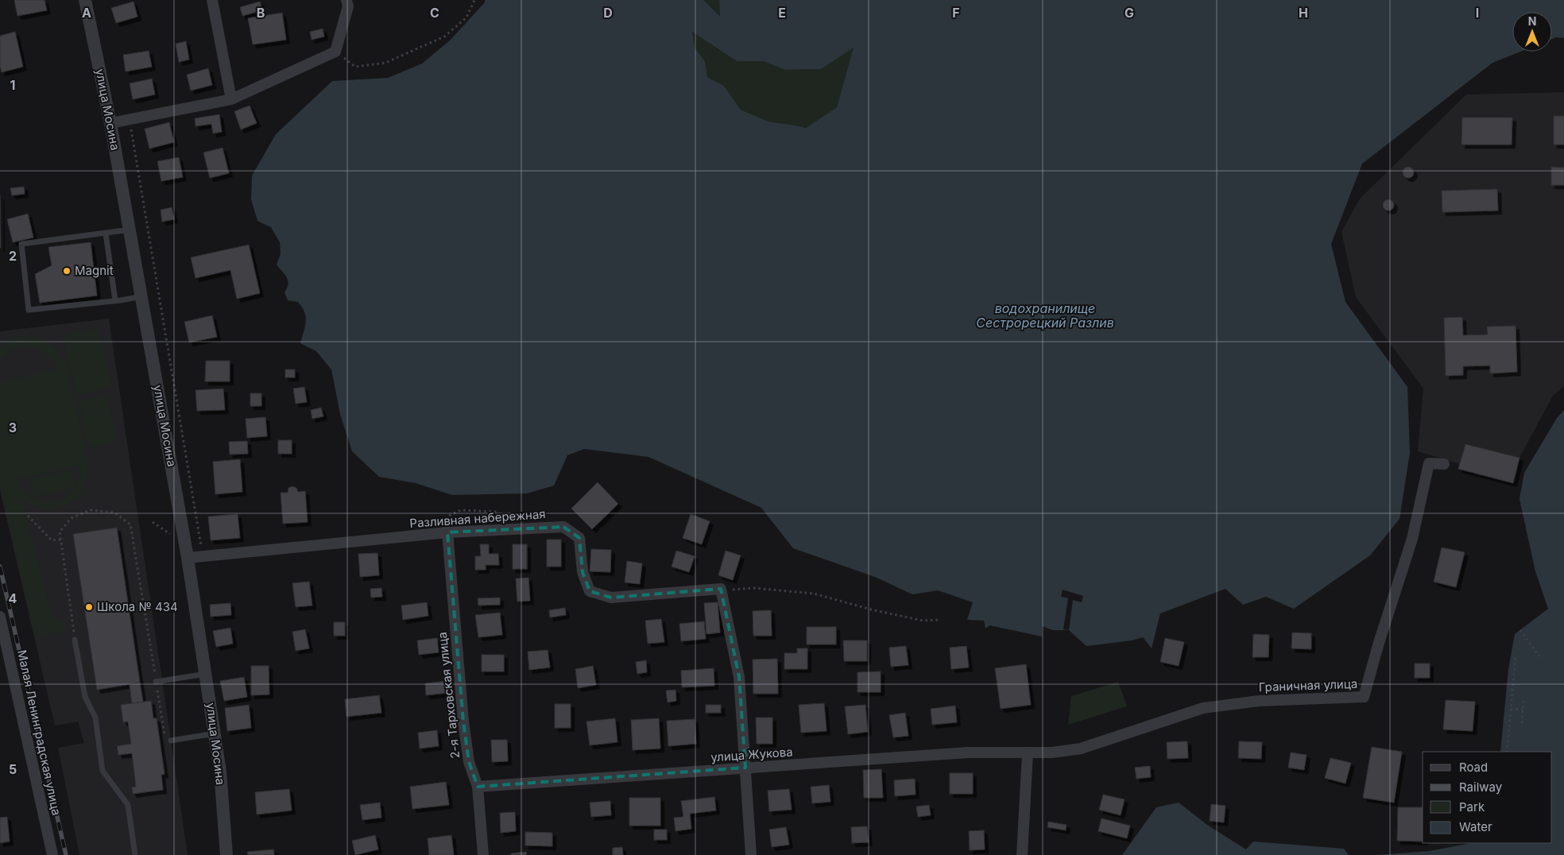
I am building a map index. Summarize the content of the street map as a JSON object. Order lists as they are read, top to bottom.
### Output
{
  "streets": {
    "street": [
      "улица Мосина",
      "Разливная набережная",
      "Граничная улица",
      "2-я Тарховская улица",
      "Малая Ленинградская улица",
      "улица Жукова"
    ]
  },
  "crossings": [
    ["улица Мосина", "Разливная набережная"],
    ["Разливная набережная", "2-я Тарховская улица"],
    ["Граничная улица", "улица Жукова"],
    ["2-я Тарховская улица", "улица Жукова"]
  ],
  "water": ["водохранилище Сестрорецкий Разлив"],
  "places": ["Magnit", "Школа № 434"],
  "legend": [
    "Road",
    "Railway",
    "Park",
    "Water"
  ],
  "north": "top",
  "grid": {
    "columns": [
      "A",
      "B",
      "C",
      "D",
      "E",
      "F",
      "G",
      "H",
      "I"
    ],
    "rows": [
      "1",
      "2",
      "3",
      "4",
      "5"
    ]
  }
}
